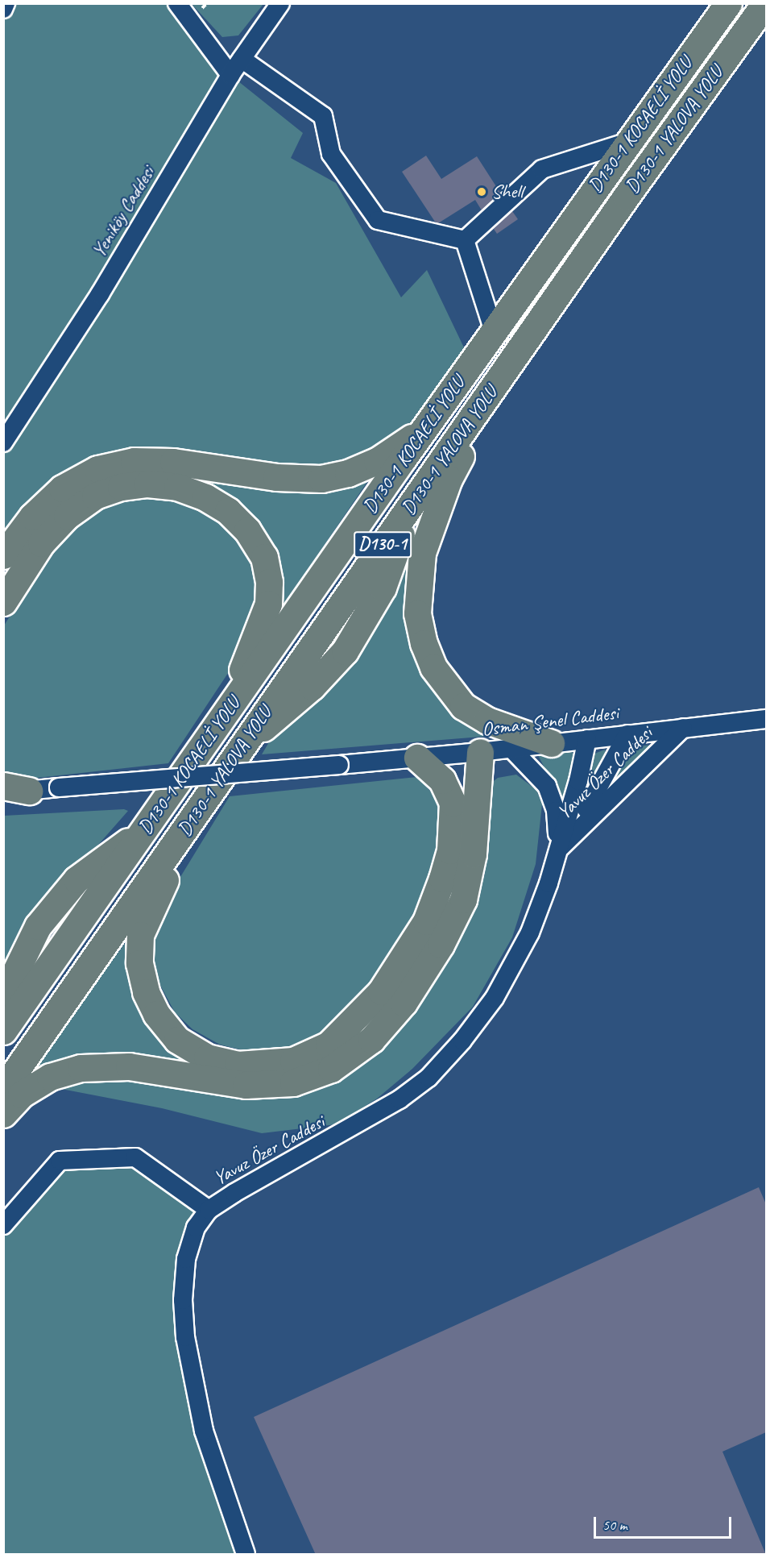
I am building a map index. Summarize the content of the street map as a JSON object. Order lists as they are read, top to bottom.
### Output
{
  "streets": {
    "highway": ["D130-1 KOCAELİ YOLU", "D130-1 YALOVA YOLU", "D130-1"],
    "street": ["Yeniköy Caddesi", "Osman Şenel Caddesi", "Yavuz Özer Caddesi"]
  },
  "crossings": [
    ["Osman Şenel Caddesi", "Yavuz Özer Caddesi"]
  ],
  "places": ["Shell"],
  "scale_bar": "50 m"
}
